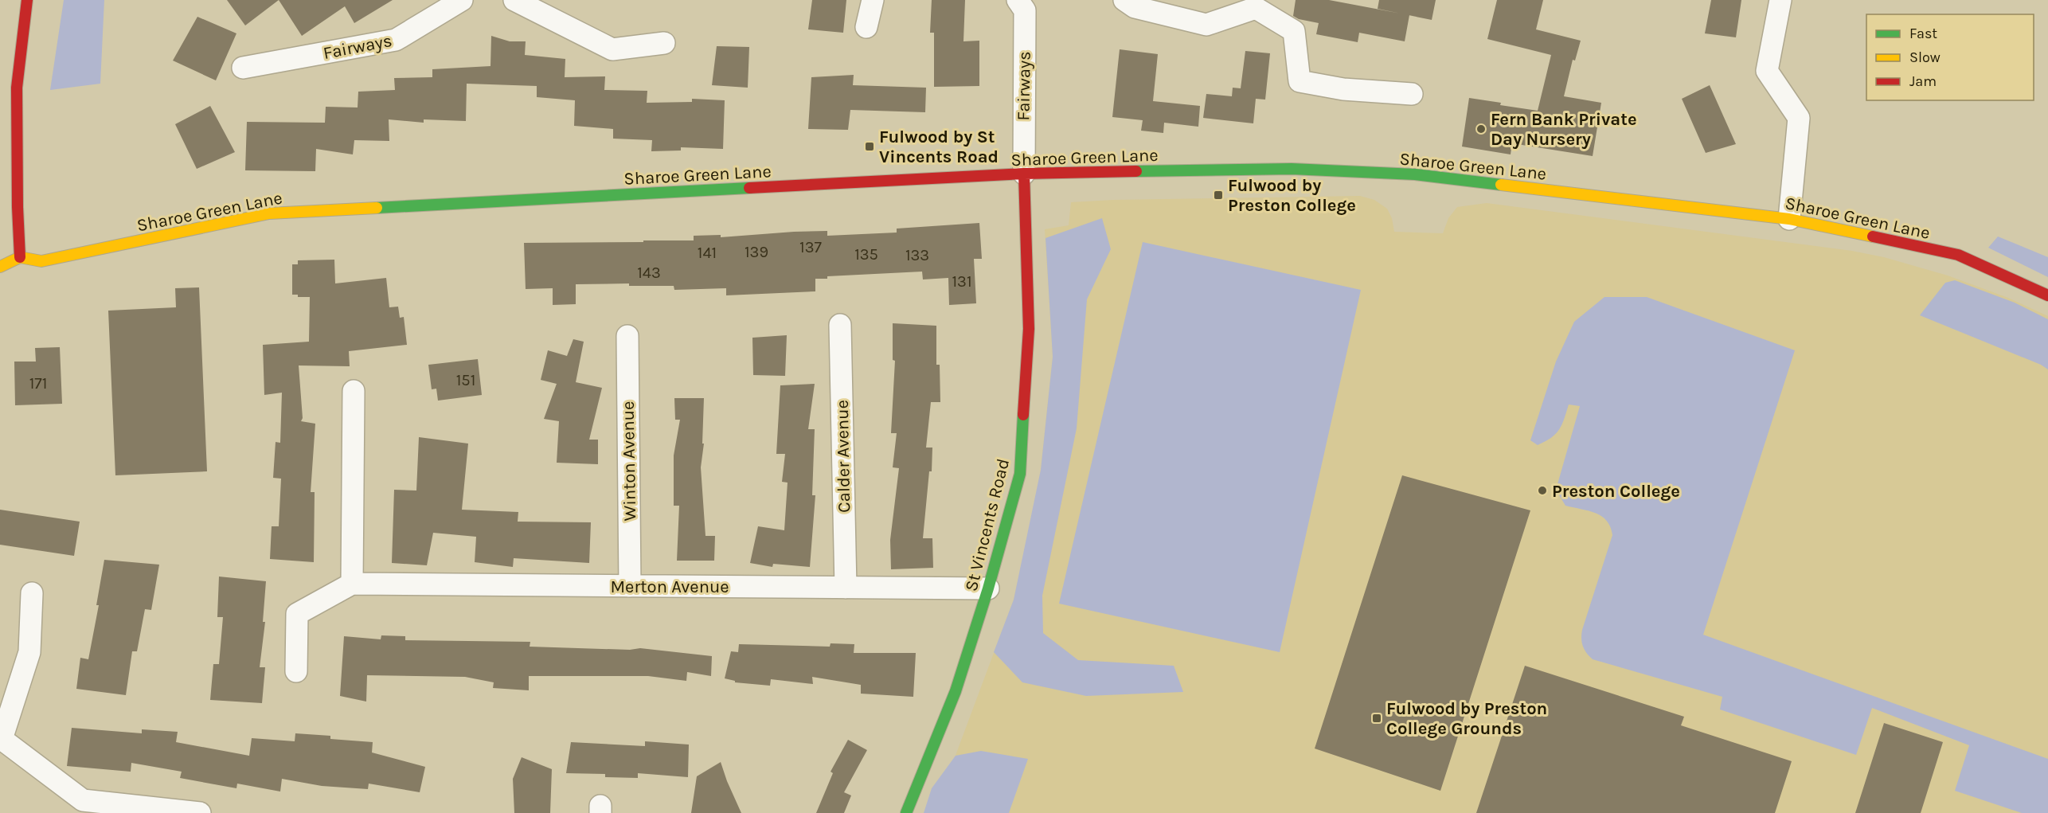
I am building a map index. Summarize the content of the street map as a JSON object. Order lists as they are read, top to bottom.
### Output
{
  "streets": {
    "street": [
      "Fairways",
      "Sharoe Green Lane",
      "Calder Avenue",
      "Winton Avenue",
      "St Vincents Road",
      "Merton Avenue"
    ]
  },
  "crossings": [
    ["Fairways", "Sharoe Green Lane"],
    ["Fairways", "St Vincents Road"],
    ["Sharoe Green Lane", "St Vincents Road"],
    ["Calder Avenue", "Merton Avenue"],
    ["Winton Avenue", "Merton Avenue"],
    ["St Vincents Road", "Merton Avenue"]
  ],
  "places": {
    "other": ["Fern Bank Private Day Nursery", "Preston College"],
    "transit": ["Fulwood by St Vincents Road", "Fulwood by Preston College", "Fulwood by Preston College Grounds"]
  },
  "house_numbers": [
    "137",
    "139",
    "141",
    "135",
    "133",
    "143",
    "131",
    "151",
    "171"
  ],
  "legend": ["Fast", "Slow", "Jam"]
}
